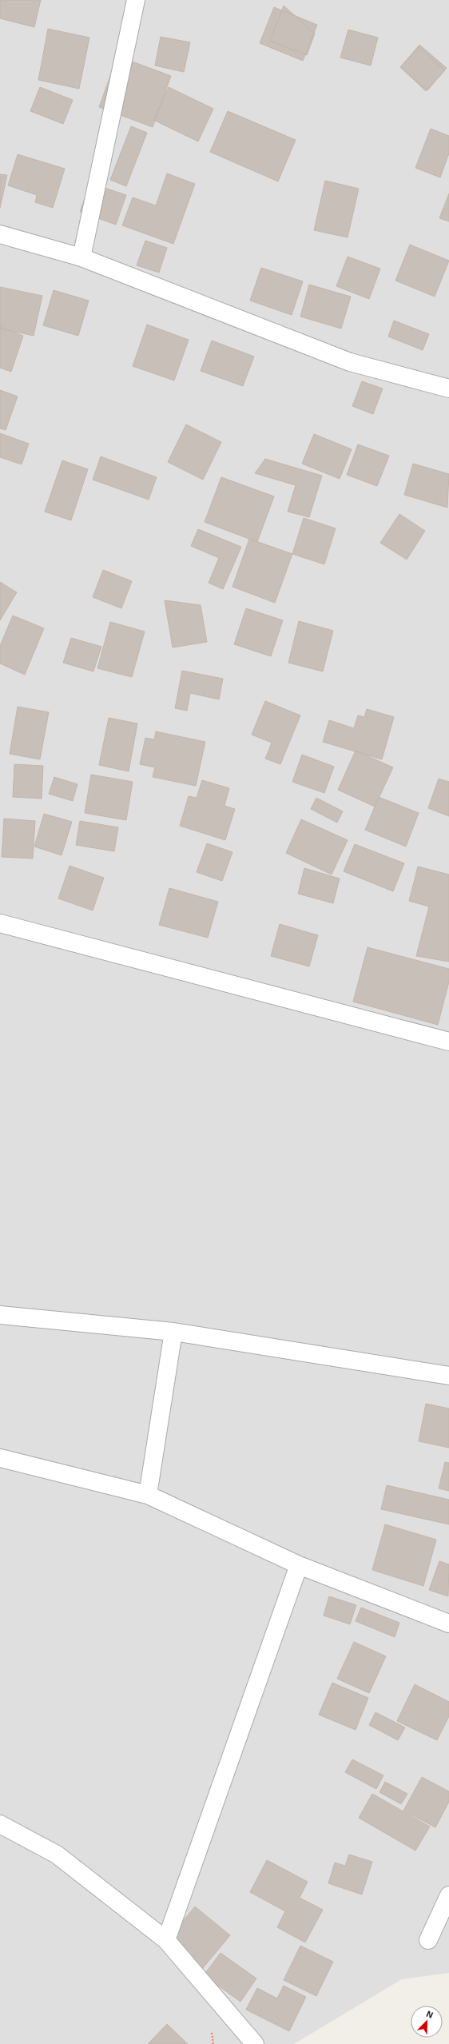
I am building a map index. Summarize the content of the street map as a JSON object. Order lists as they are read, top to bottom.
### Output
{
  "north": "top right"
}
